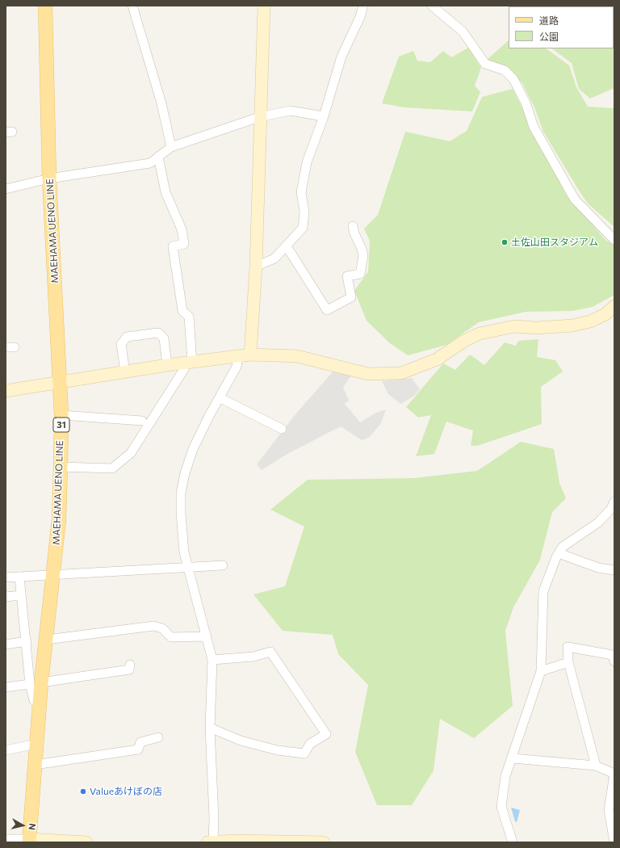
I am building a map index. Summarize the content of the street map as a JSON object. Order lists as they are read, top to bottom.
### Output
{
  "streets": {
    "main road": ["MAEHAMA UENO LINE", "31"]
  },
  "places": ["土佐山田スタジアム", "Valueあけぼの店"],
  "legend": ["道路", "公園"],
  "north": "right"
}
